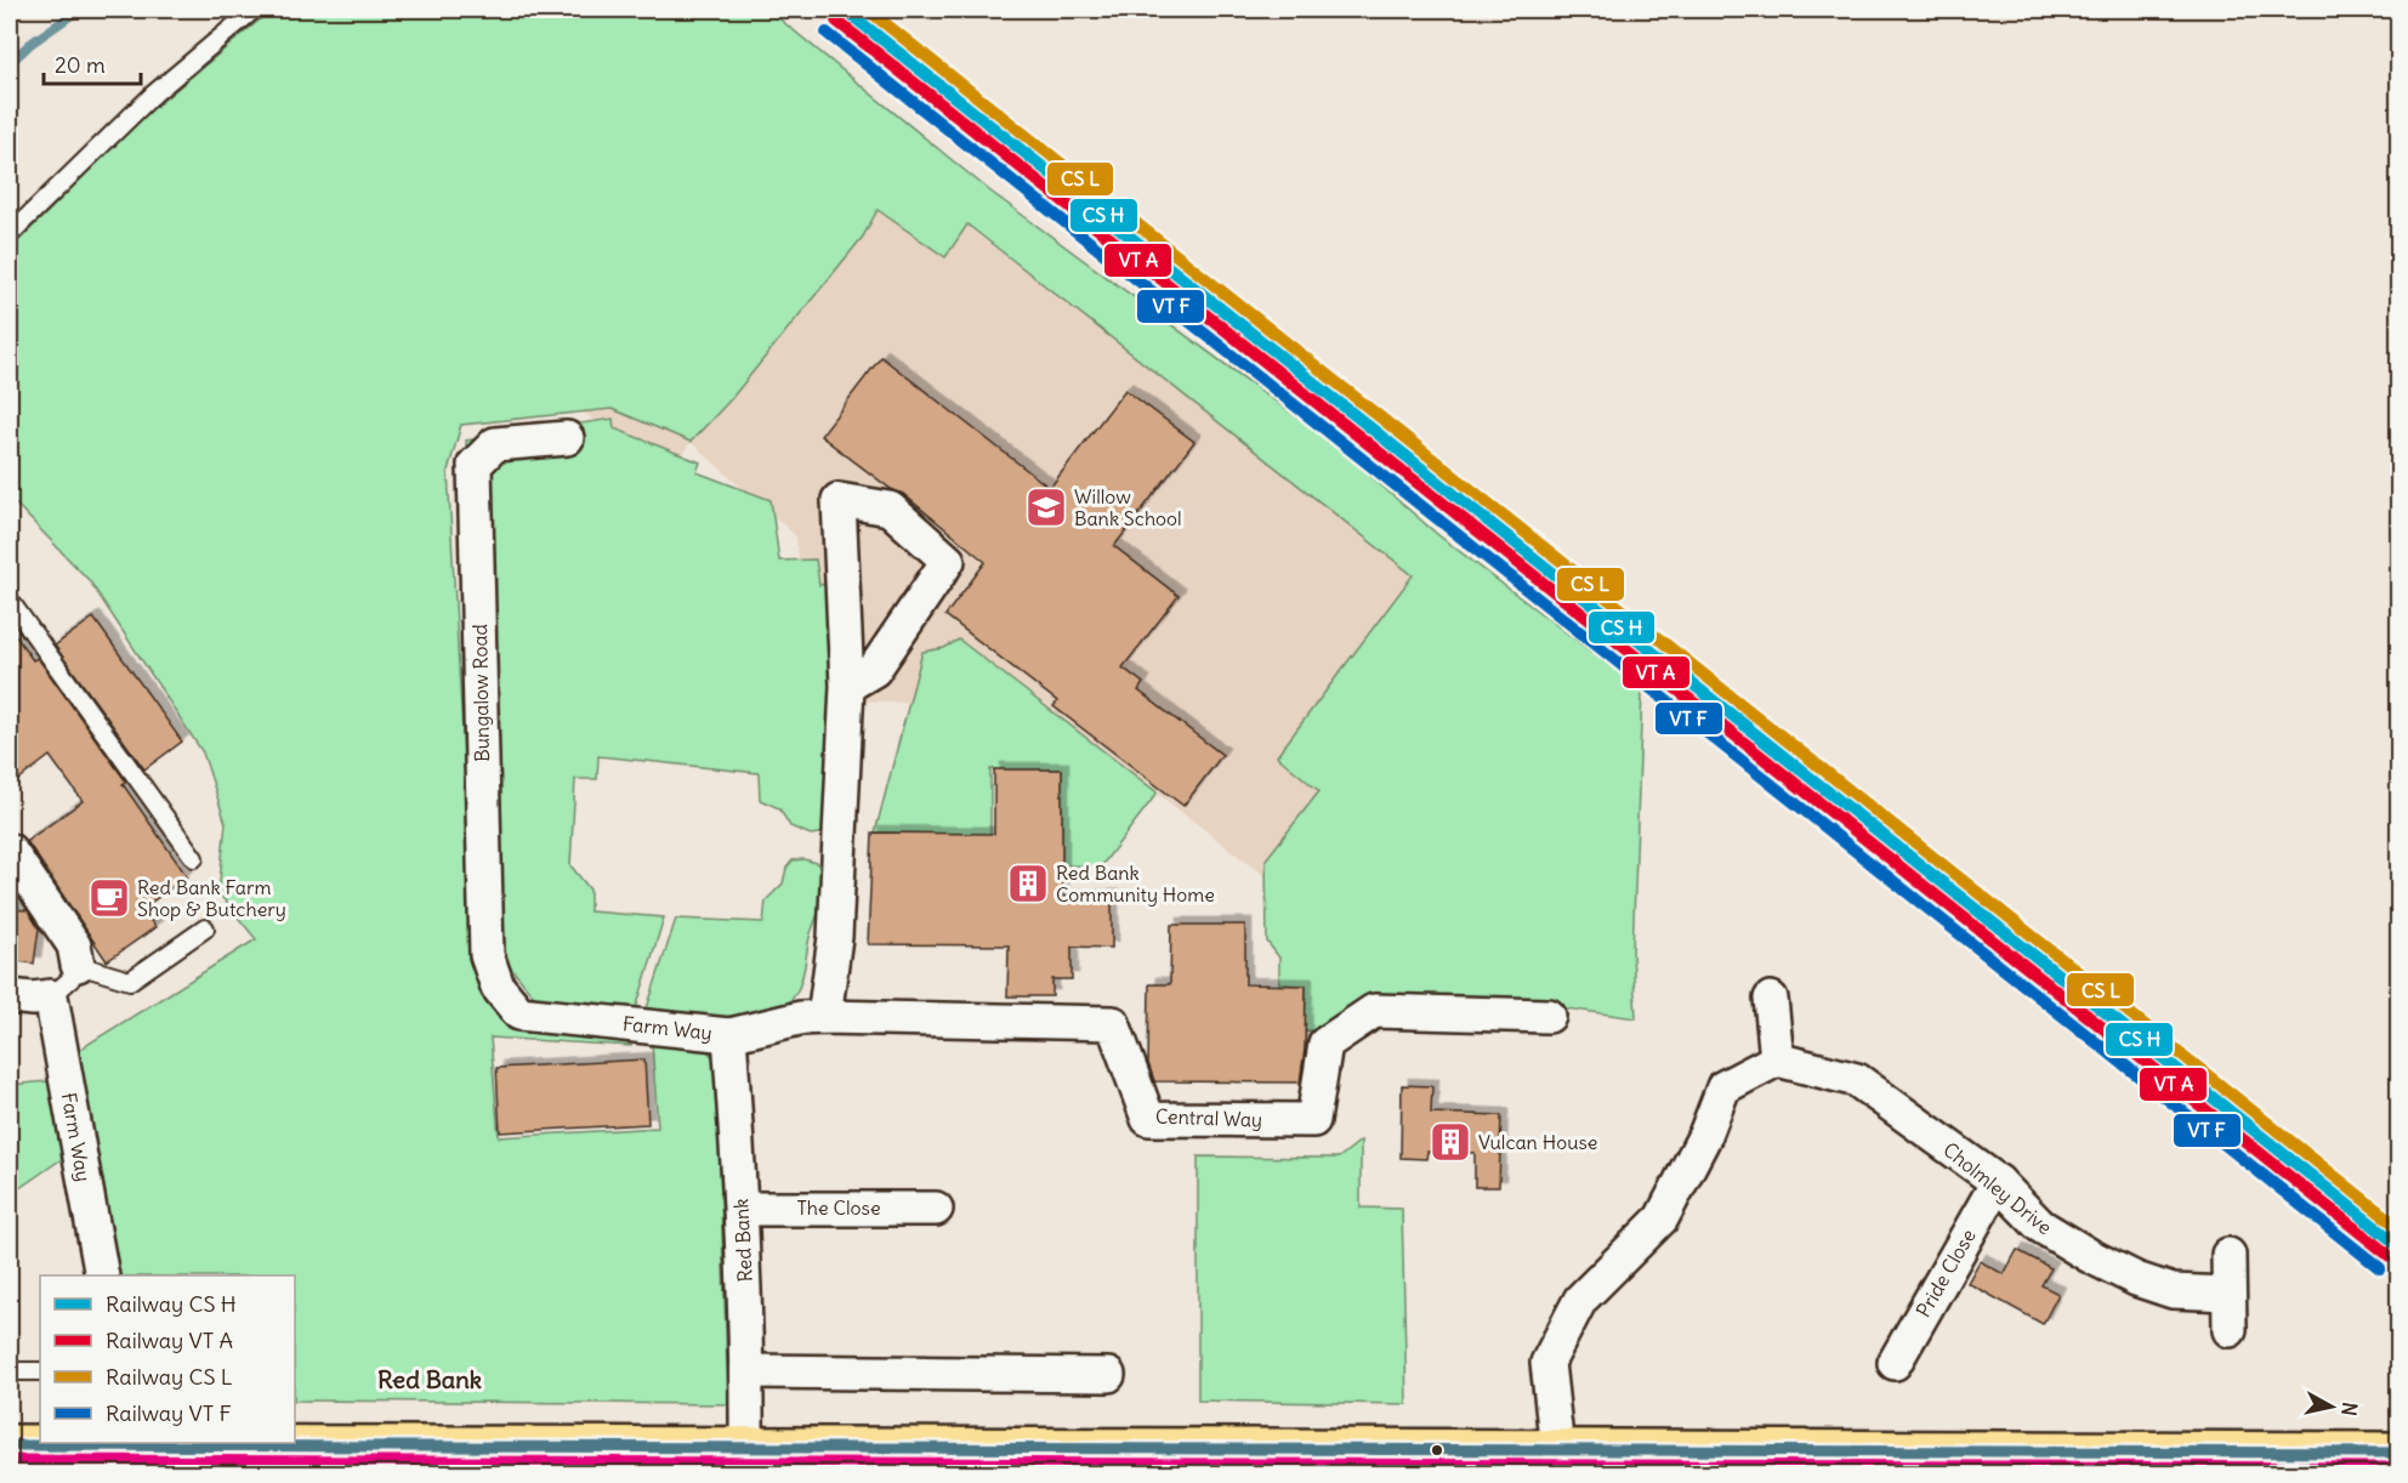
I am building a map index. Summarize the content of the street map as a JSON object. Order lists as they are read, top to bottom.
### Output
{
  "streets": {
    "street": [
      "Bungalow Road",
      "Farm Way",
      "Central Way",
      "Cholmley Drive",
      "The Close",
      "Red Bank",
      "Pride Close"
    ]
  },
  "crossings": [
    ["Bungalow Road", "Farm Way"],
    ["Farm Way", "Central Way"],
    ["Farm Way", "Red Bank"],
    ["Central Way", "Red Bank"],
    ["Cholmley Drive", "Pride Close"],
    ["The Close", "Red Bank"]
  ],
  "districts": ["Red Bank"],
  "places": {
    "school or university": ["Willow Bank School"],
    "building": ["Red Bank Community Home", "Vulcan House"],
    "cafe": ["Red Bank Farm Shop & Butchery"]
  },
  "legend": [
    "Railway CS H",
    "Railway VT A",
    "Railway CS L",
    "Railway VT F"
  ],
  "scale_bar": "20 m",
  "north": "right"
}
